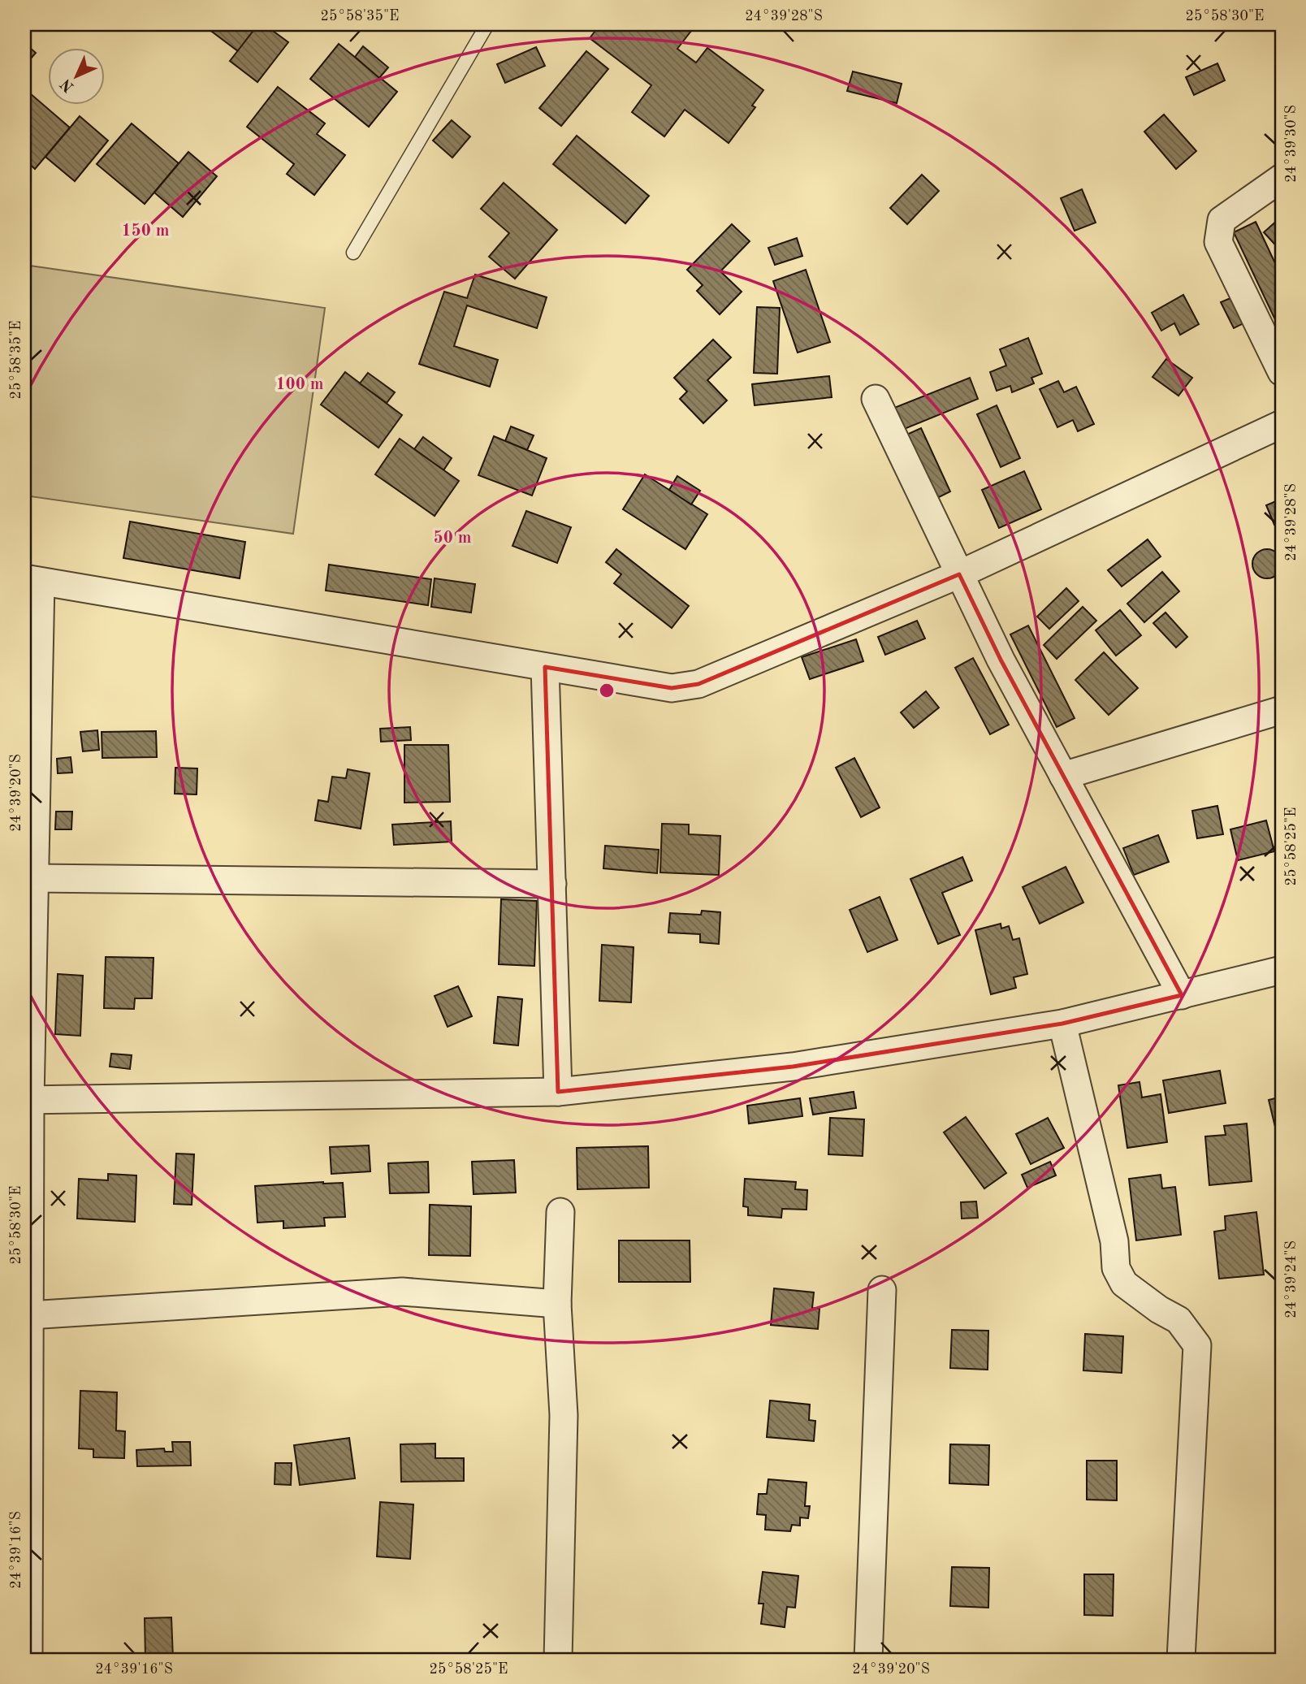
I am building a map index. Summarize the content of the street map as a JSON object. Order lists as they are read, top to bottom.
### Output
{
  "north": "bottom left",
  "coordinates": [
    "25°58'35\"E",
    "24°39'28\"S",
    "25°58'30\"E",
    "24°39'30\"S",
    "24°39'20\"S",
    "25°58'25\"E",
    "24°39'24\"S",
    "24°39'16\"S"
  ],
  "rings": ["150 m", "100 m", "50 m"]
}
